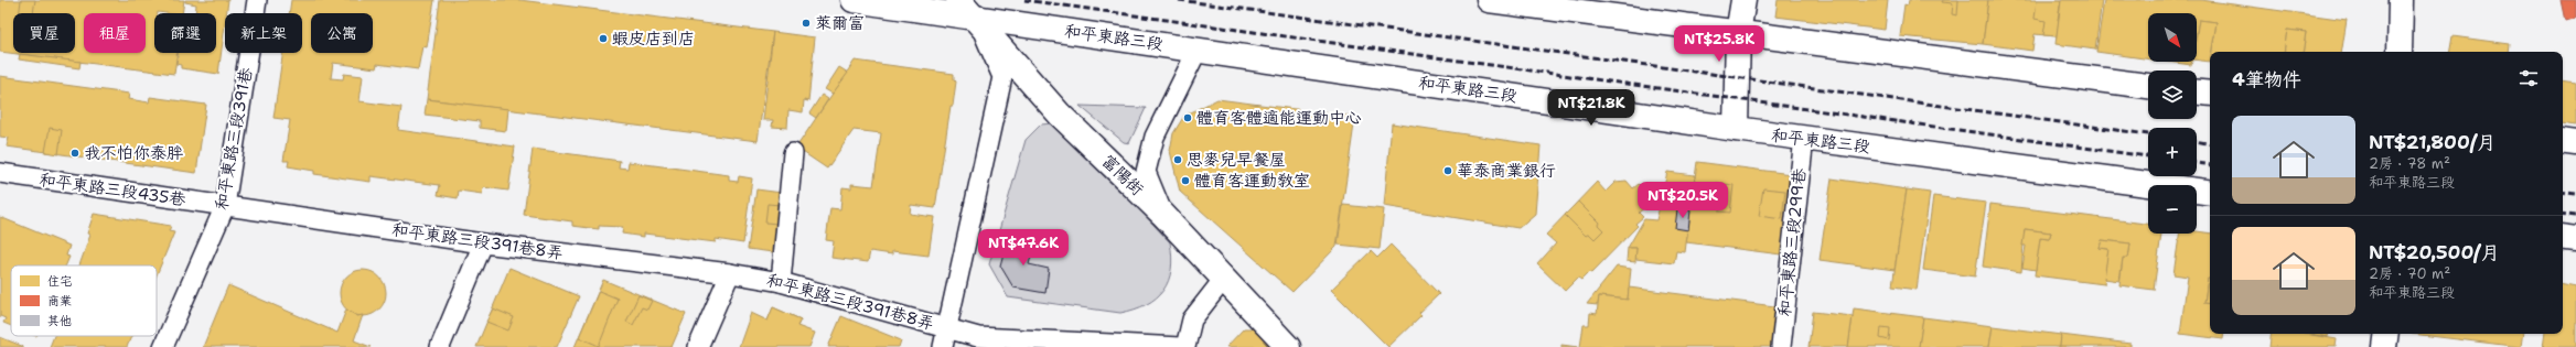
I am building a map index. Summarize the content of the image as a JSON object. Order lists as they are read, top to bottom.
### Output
{
  "streets": {
    "main road": ["和平東路三段", "富陽街"],
    "lane": [
      "和平東路三段391巷",
      "和平東路三段435巷",
      "和平東路三段391巷8弄",
      "和平東路三段299巷"
    ]
  },
  "crossings": [
    ["和平東路三段", "富陽街"],
    ["和平東路三段", "和平東路三段299巷"],
    ["和平東路三段391巷", "和平東路三段435巷"],
    ["和平東路三段391巷", "和平東路三段391巷8弄"],
    ["和平東路三段435巷", "和平東路三段391巷8弄"]
  ],
  "places": [
    "萊爾富",
    "蝦皮店到店",
    "體育客體適能運動中心",
    "我不怕你泰胖",
    "思麥兒早餐屋",
    "華泰商業銀行",
    "體育客運動教室"
  ],
  "legend": ["住宅", "商業", "其他"],
  "north": "bottom right",
  "page": {
    "map_buttons": ["+", "−"],
    "chip": [
      "買屋",
      "租屋",
      "篩選",
      "新上架",
      "公寓"
    ],
    "price": [
      "NT$25.8K",
      "NT$21.8K",
      "NT$20.5K",
      "NT$47.6K"
    ],
    "heading": "4筆物件",
    "list": [
      {
        "name": "NT$21,800/月",
        "note": "2房 · 78 m² · 和平東路三段"
      },
      {
        "name": "NT$20,500/月",
        "note": "2房 · 70 m² · 和平東路三段"
      }
    ]
  }
}
